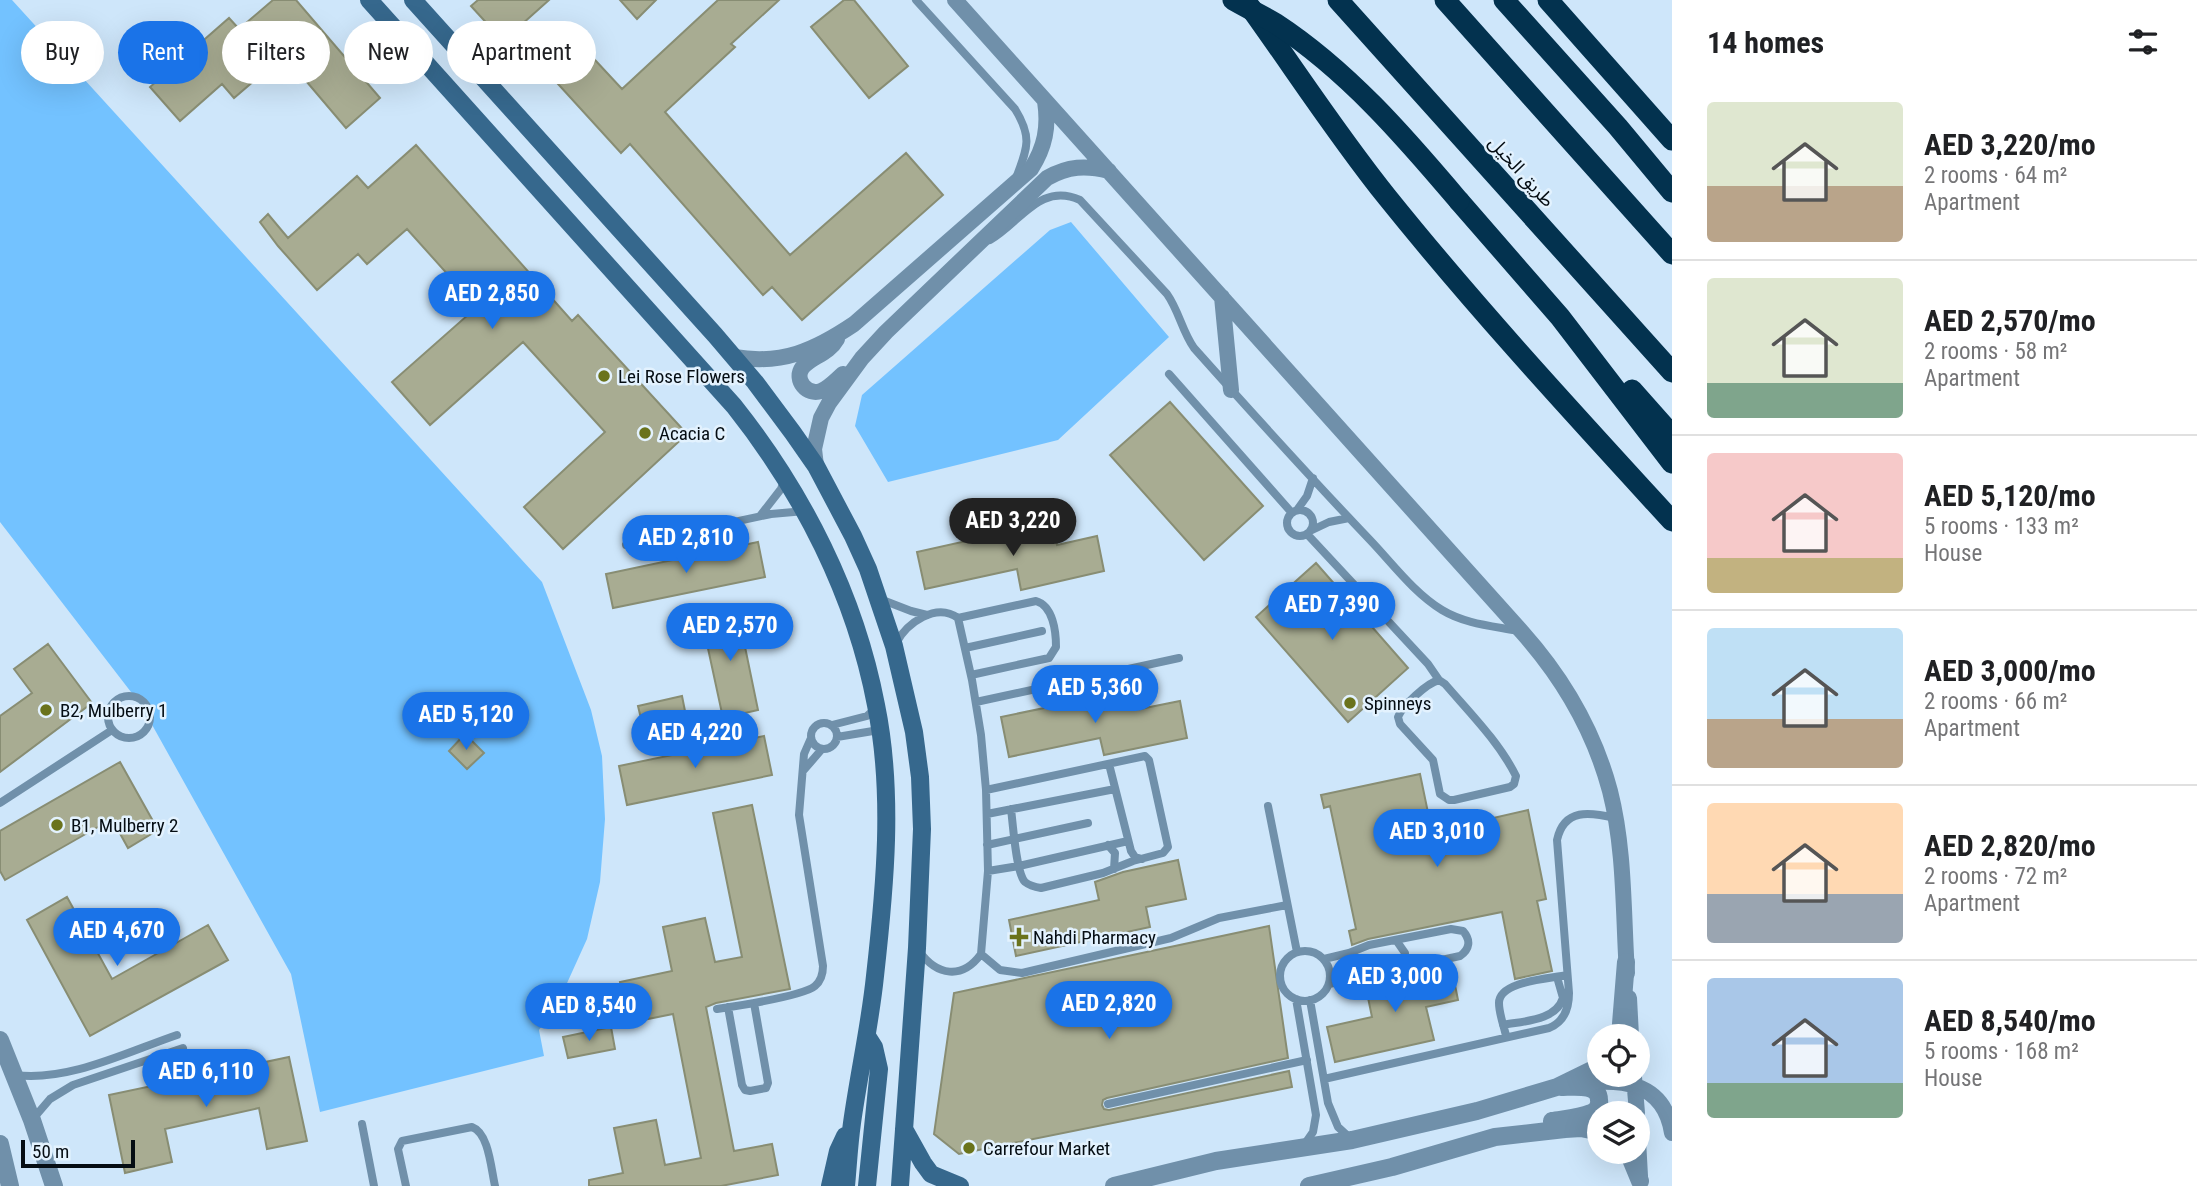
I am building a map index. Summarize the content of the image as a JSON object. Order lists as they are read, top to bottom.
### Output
{
  "streets": {
    "highway": ["طريق الخيل"]
  },
  "places": {
    "other": [
      "Lei Rose Flowers",
      "Acacia C",
      "Spinneys",
      "B2, Mulberry 1",
      "B1, Mulberry 2",
      "Carrefour Market"
    ],
    "health": ["Nahdi Pharmacy"]
  },
  "scale_bar": "50 m",
  "page": {
    "heading": "14 homes",
    "chip": [
      "Buy",
      "Rent",
      "Filters",
      "New",
      "Apartment"
    ],
    "list": [
      {
        "name": "AED 3,220/mo",
        "note": "2 rooms · 64 m² · Apartment"
      },
      {
        "name": "AED 2,570/mo",
        "note": "2 rooms · 58 m² · Apartment"
      },
      {
        "name": "AED 5,120/mo",
        "note": "5 rooms · 133 m² · House"
      },
      {
        "name": "AED 3,000/mo",
        "note": "2 rooms · 66 m² · Apartment"
      },
      {
        "name": "AED 2,820/mo",
        "note": "2 rooms · 72 m² · Apartment"
      },
      {
        "name": "AED 8,540/mo",
        "note": "5 rooms · 168 m² · House"
      }
    ],
    "price": [
      "AED 2,850",
      "AED 3,220",
      "AED 2,810",
      "AED 7,390",
      "AED 2,570",
      "AED 5,360",
      "AED 5,120",
      "AED 4,220",
      "AED 3,010",
      "AED 4,670",
      "AED 3,000",
      "AED 2,820",
      "AED 8,540",
      "AED 6,110"
    ],
    "scale": "50 m"
  }
}
